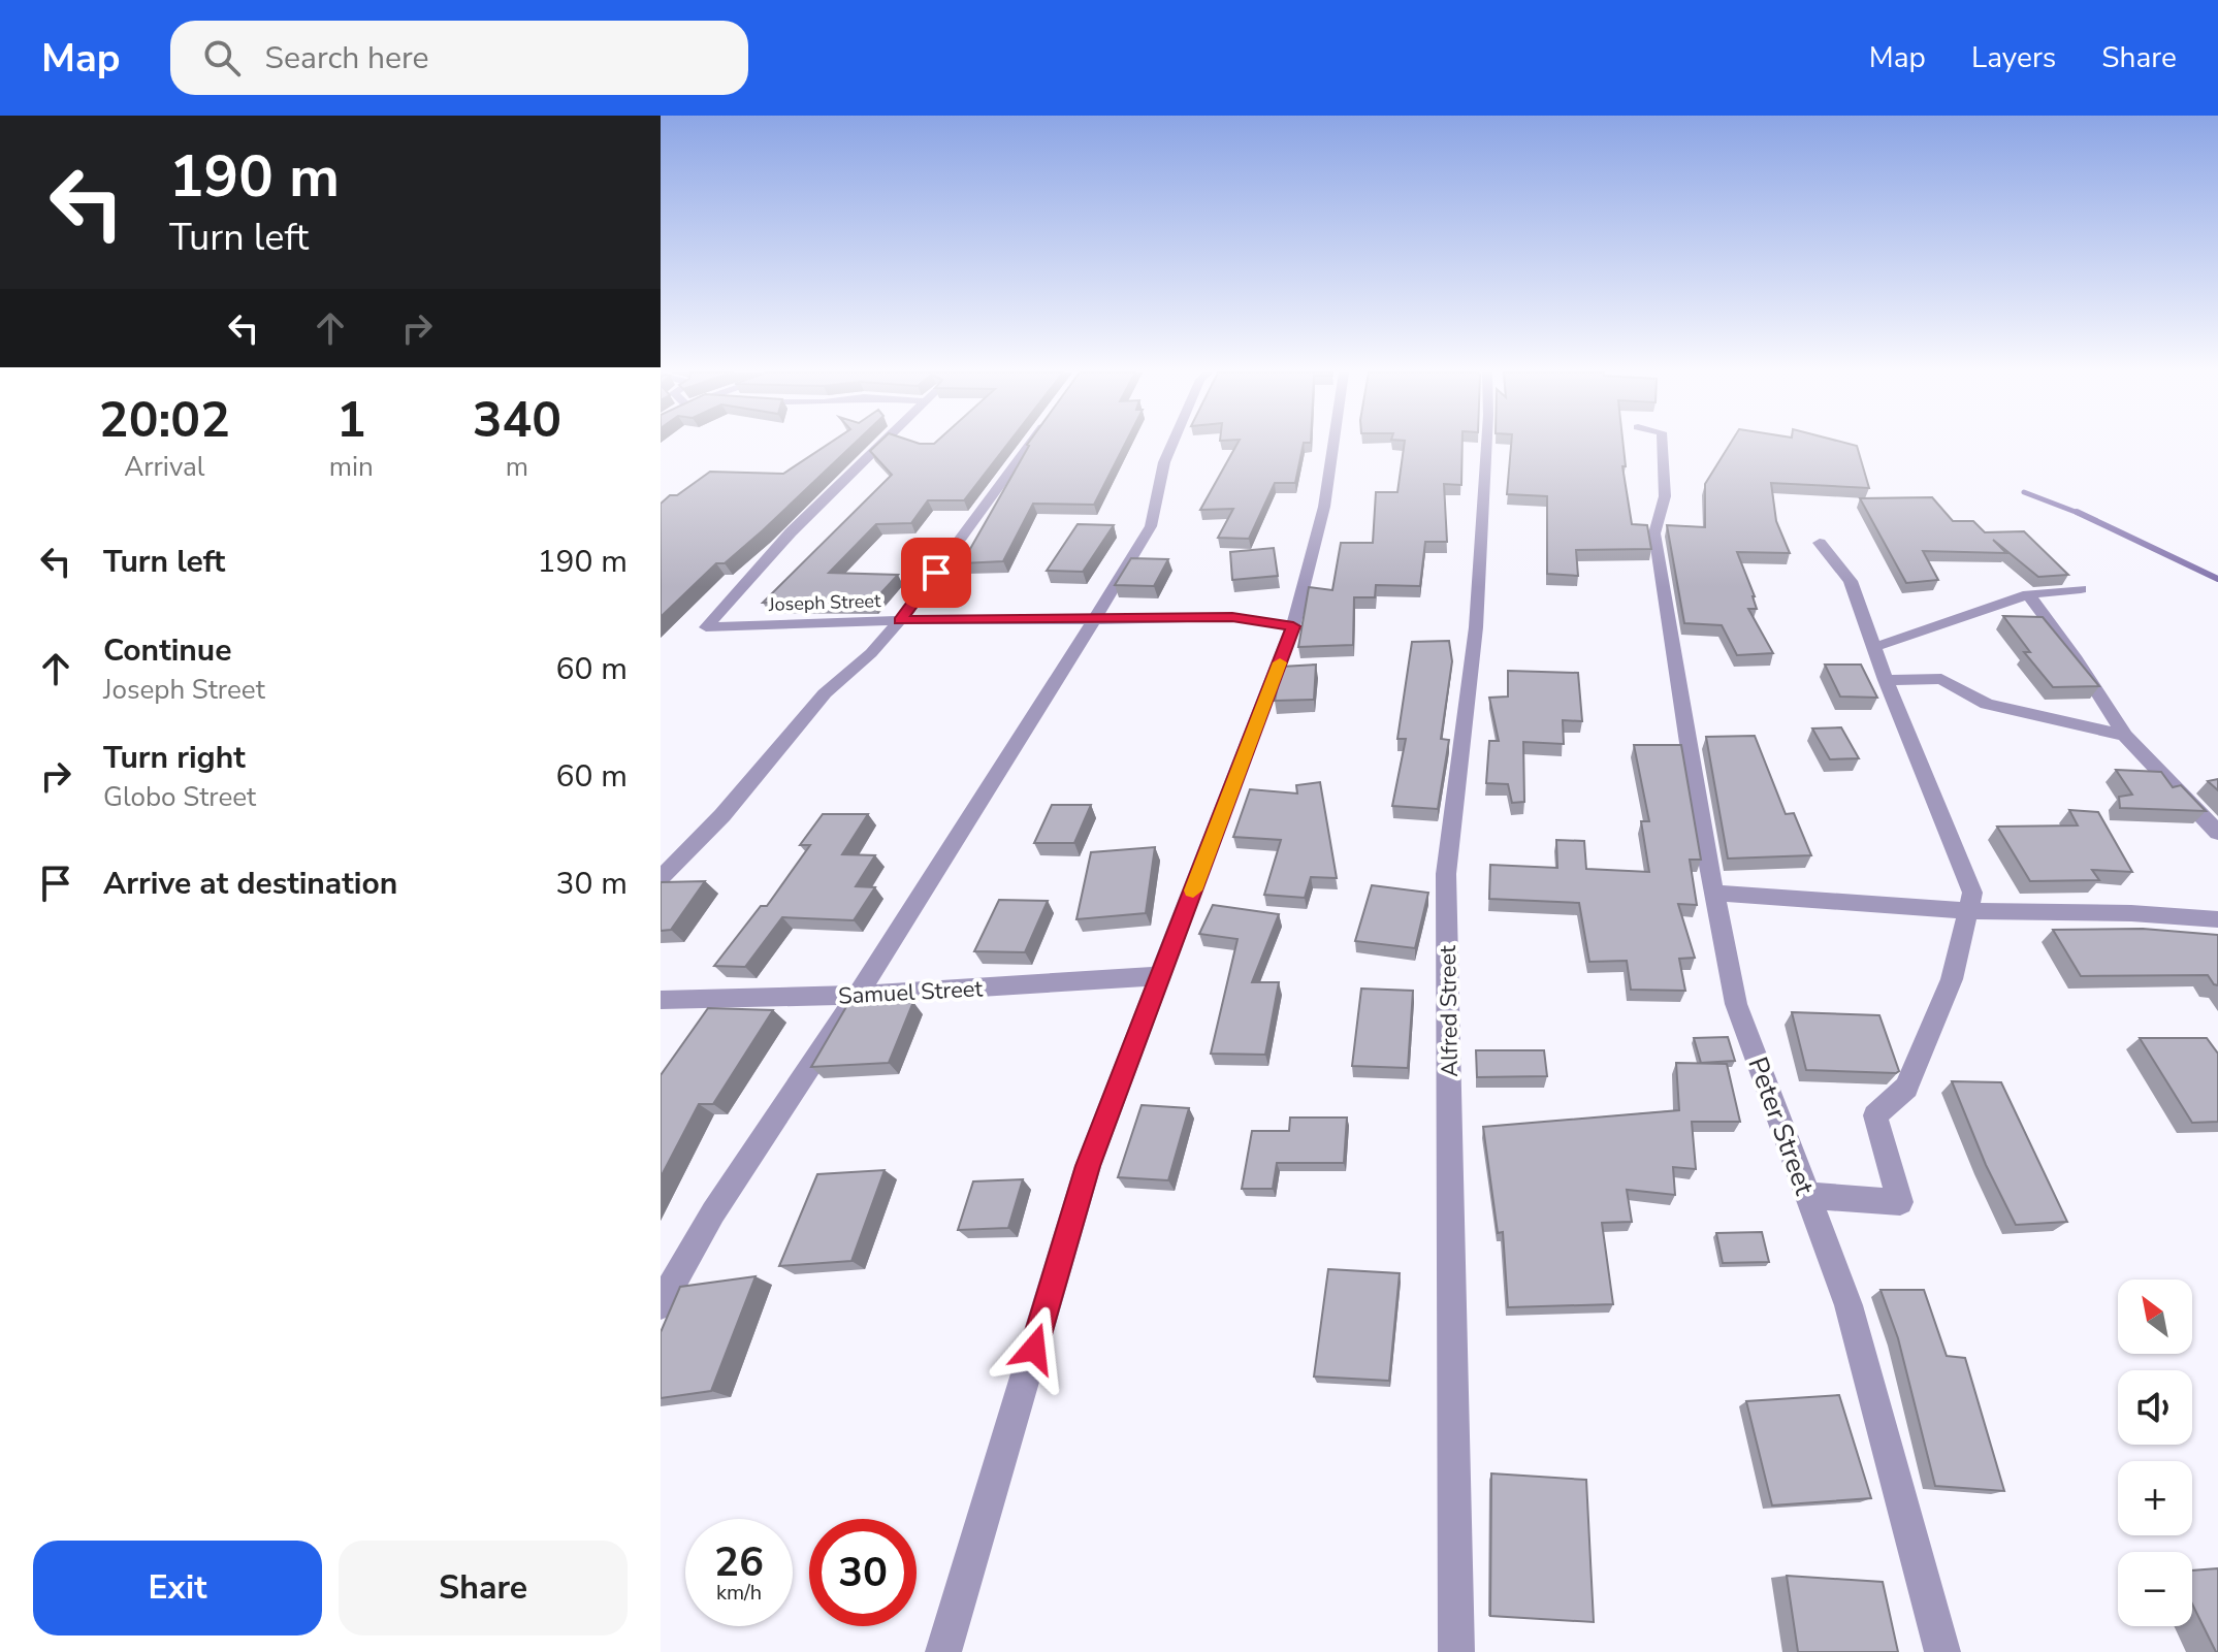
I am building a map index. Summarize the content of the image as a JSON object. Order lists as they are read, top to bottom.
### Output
{
  "streets": {
    "street": [
      "Joseph Street",
      "Samuel Street",
      "Alfred Street",
      "Peter Street"
    ]
  },
  "north": "top left",
  "page": {
    "header": "Map",
    "search": "Search here",
    "nav": ["Map", "Layers", "Share"],
    "turn": ["190 m", "Turn left"],
    "eta": [
      "20:02",
      "Arrival",
      "1",
      "min",
      "340",
      "m"
    ],
    "list": [
      {
        "name": "Turn left",
        "value": "190 m"
      },
      {
        "name": "Continue",
        "note": "Joseph Street",
        "value": "60 m"
      },
      {
        "name": "Turn right",
        "note": "Globo Street",
        "value": "60 m"
      },
      {
        "name": "Arrive at destination",
        "value": "30 m"
      }
    ],
    "map_buttons": ["+", "−"],
    "speed": "26 km/h",
    "limit": "30",
    "buttons": ["Exit", "Share"]
  }
}
